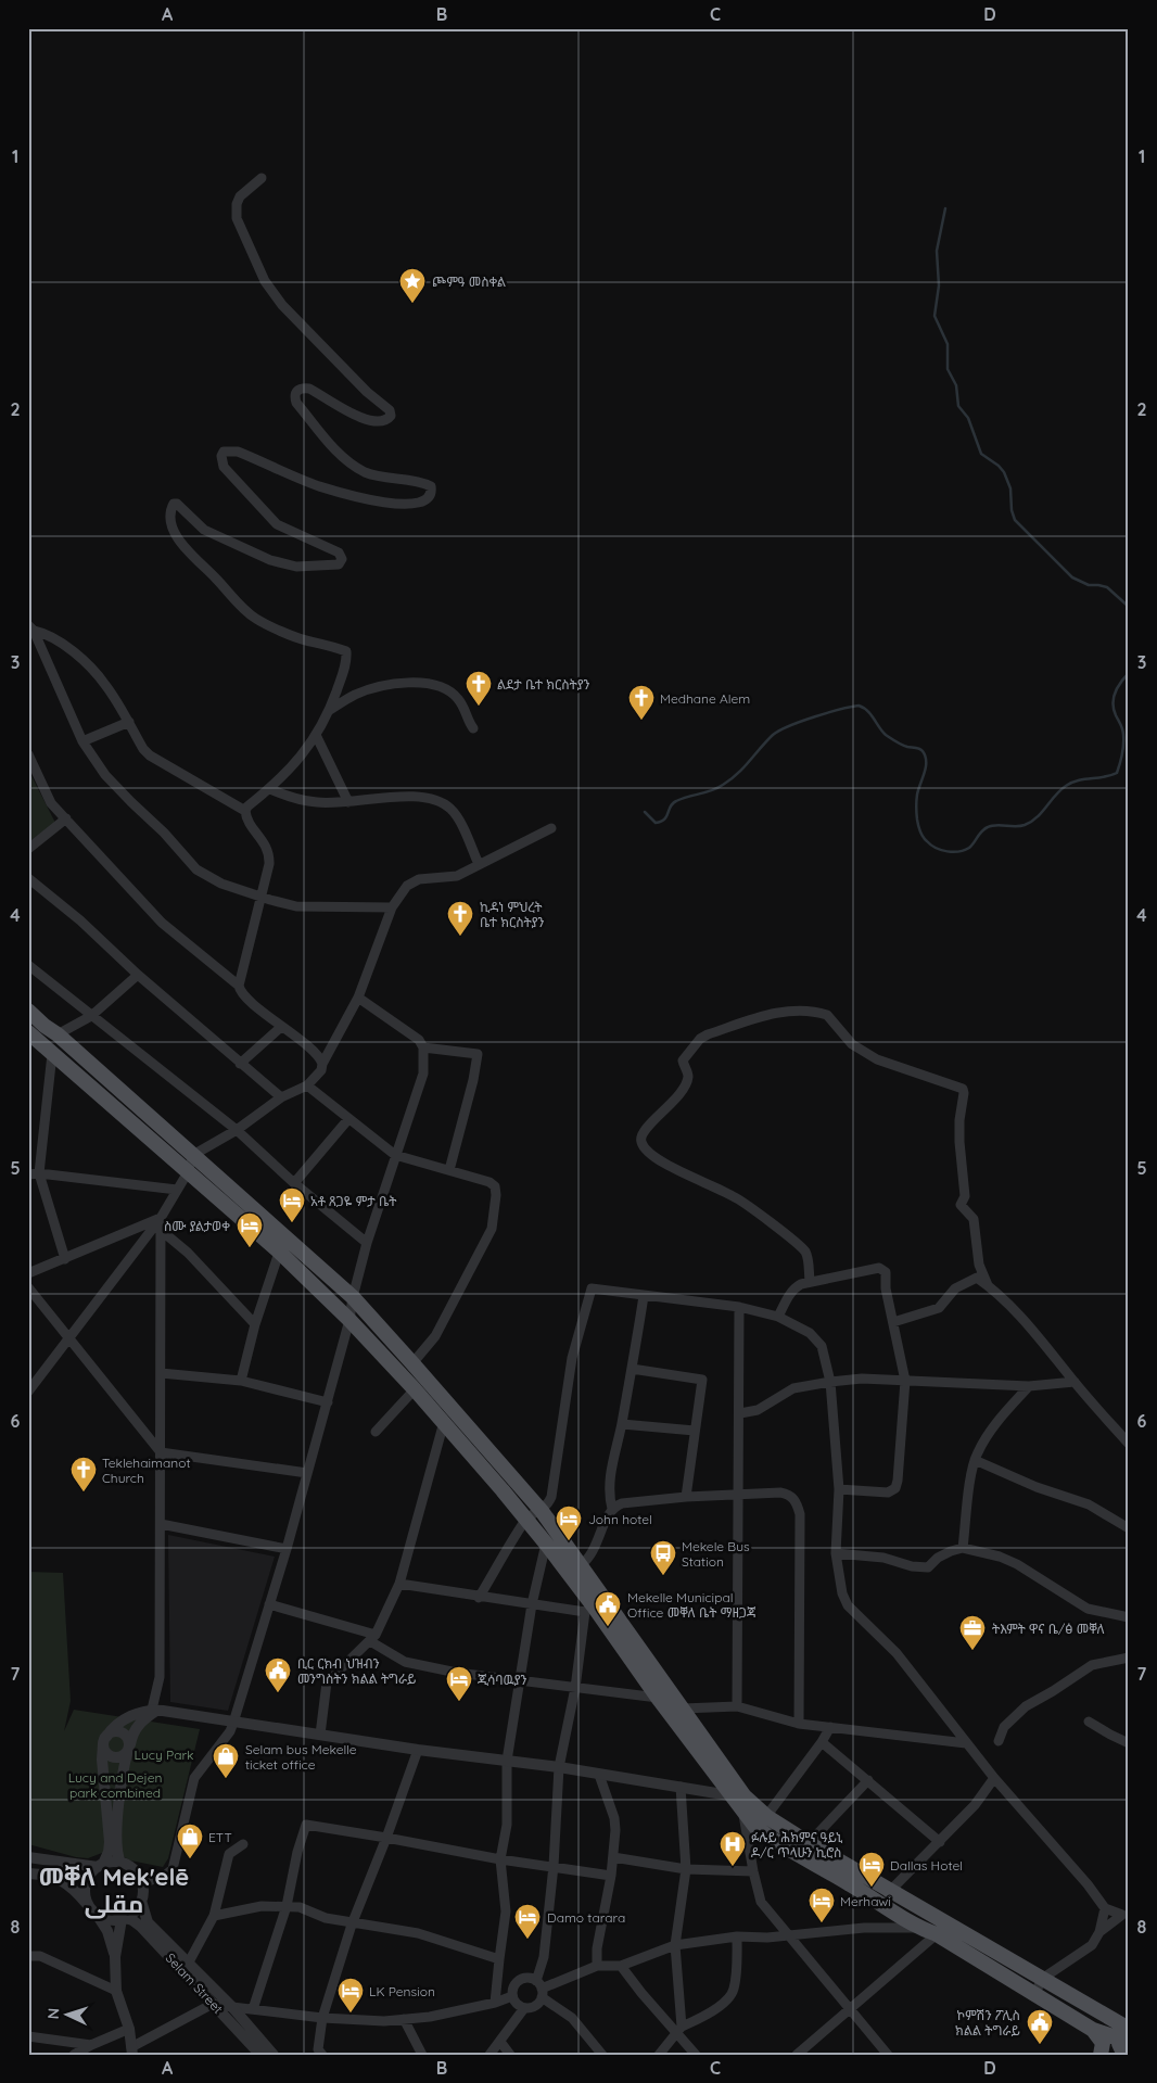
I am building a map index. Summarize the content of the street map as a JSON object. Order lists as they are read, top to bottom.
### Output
{
  "streets": {
    "street": ["Selam Street"]
  },
  "districts": ["መቐለ Mek'elē مقلى"],
  "parks": ["Lucy Park", "Lucy and Dejen park combined"],
  "places": {
    "place": ["ጮምዓ መስቀል"],
    "church": [
      "ልደታ ቤተ ክርስትያን",
      "Medhane Alem",
      "ኪዳነ ምህረት ቤተ ክርስትያን",
      "Teklehaimanot Church"
    ],
    "hotel": [
      "አቶ ጸጋዬ ምታ ቤት",
      "ስሙ ያልታወቀ",
      "John hotel",
      "ጂሳባዉያን",
      "Dallas Hotel",
      "Merhawi",
      "Damo tarara",
      "LK Pension"
    ],
    "bus stop": ["Mekele Bus Station"],
    "public building": ["Mekelle Municipal Office መቐለ ቤት ማዘጋጃ", "ቢር ርክብ ህዝብን መንግስትን ክልል ትግራይ", "ኮምሽን ፖሊስ ክልል ትግራይ"],
    "office": ["ትእምት ዋና ቤ/ፅ መቐለ"],
    "shop": ["Selam bus Mekelle ticket office", "ETT"],
    "hospital": ["ፉሉይ ሕክምና ዓይኒ ዶ/ር ጥላሁን ኪሮስ"]
  },
  "north": "left",
  "grid": {
    "columns": [
      "A",
      "B",
      "C",
      "D"
    ],
    "rows": [
      "1",
      "2",
      "3",
      "4",
      "5",
      "6",
      "7",
      "8"
    ]
  }
}
